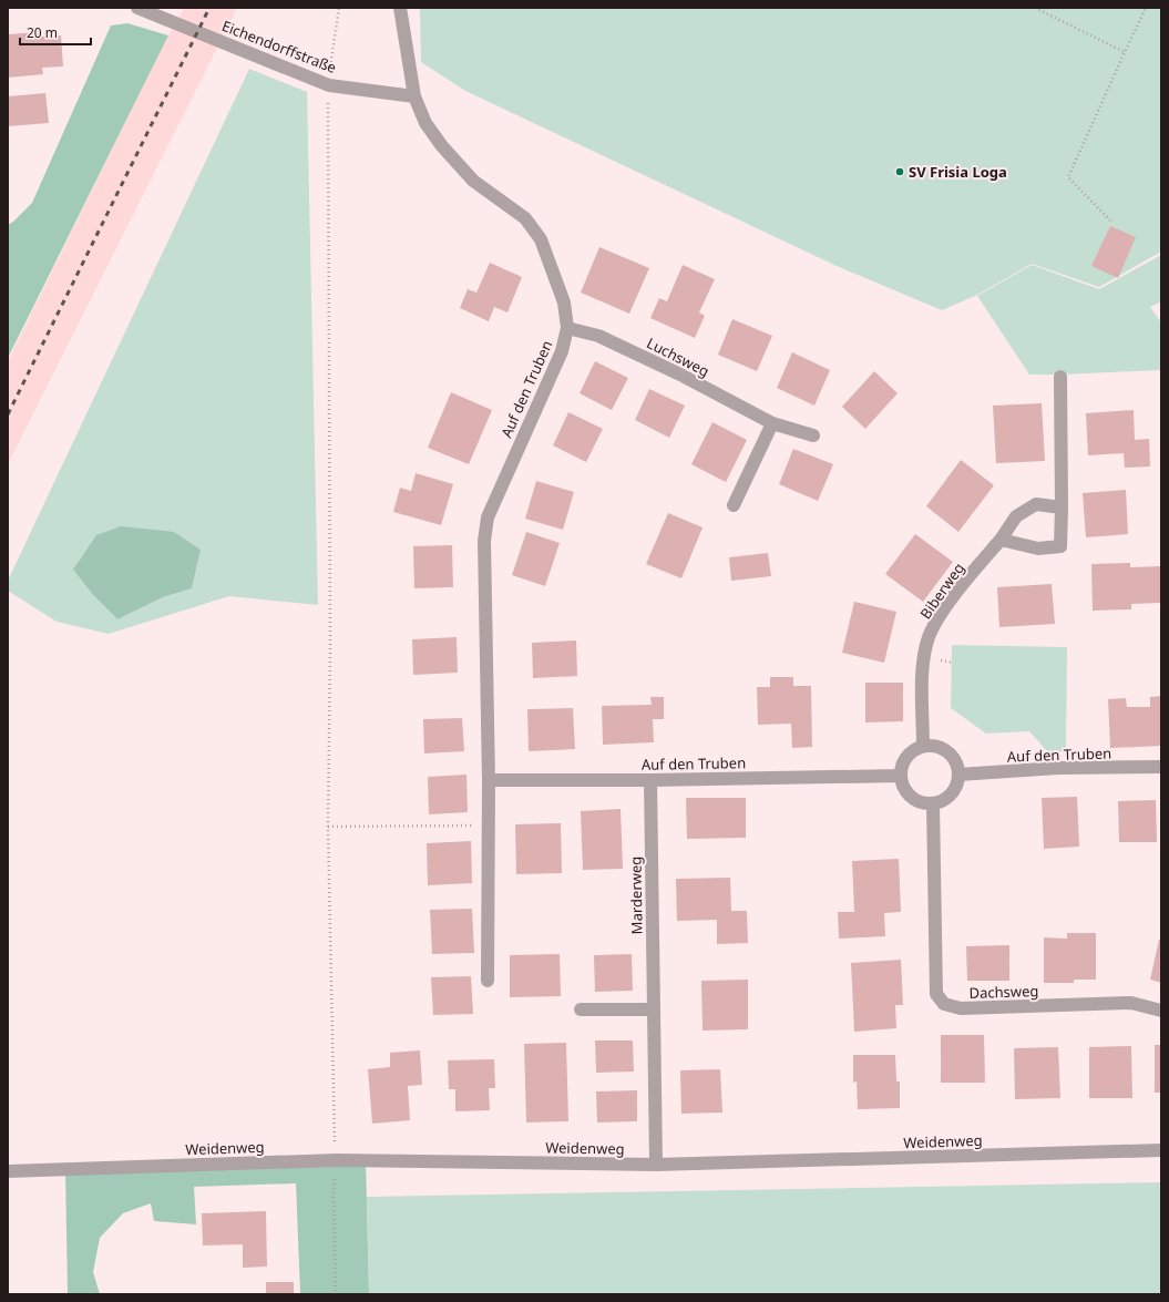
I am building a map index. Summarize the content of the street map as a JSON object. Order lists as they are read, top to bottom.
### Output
{
  "streets": {
    "street": [
      "Eichendorffstraße",
      "Luchsweg",
      "Auf den Truben",
      "Biberweg",
      "Marderweg",
      "Dachsweg",
      "Weidenweg"
    ]
  },
  "crossings": [
    ["Eichendorffstraße", "Auf den Truben"],
    ["Luchsweg", "Auf den Truben"],
    ["Auf den Truben", "Biberweg"],
    ["Auf den Truben", "Marderweg"],
    ["Auf den Truben", "Dachsweg"],
    ["Biberweg", "Dachsweg"],
    ["Marderweg", "Weidenweg"]
  ],
  "places": ["SV Frisia Loga"],
  "scale_bar": "20 m"
}
